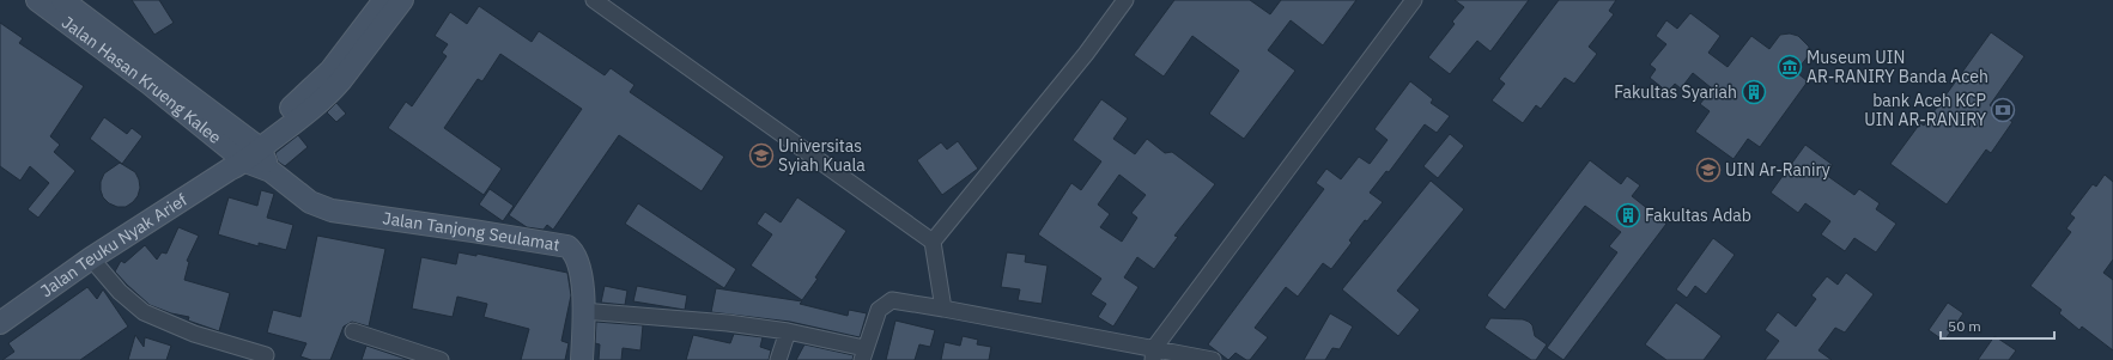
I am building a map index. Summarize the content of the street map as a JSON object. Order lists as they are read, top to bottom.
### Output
{
  "streets": {
    "street": ["Jalan Hasan Krueng Kalee", "Jalan Tanjong Seulamat", "Jalan Teuku Nyak Arief"]
  },
  "crossings": [
    ["Jalan Hasan Krueng Kalee", "Jalan Tanjong Seulamat"],
    ["Jalan Hasan Krueng Kalee", "Jalan Teuku Nyak Arief"],
    ["Jalan Tanjong Seulamat", "Jalan Teuku Nyak Arief"]
  ],
  "places": {
    "museum": ["Museum UIN AR-RANIRY Banda Aceh"],
    "building": ["Fakultas Syariah", "Fakultas Adab"],
    "bank": ["bank Aceh KCP UIN AR-RANIRY"],
    "school or university": ["Universitas Syiah Kuala", "UIN Ar-Raniry"]
  },
  "scale_bar": "50 m"
}
